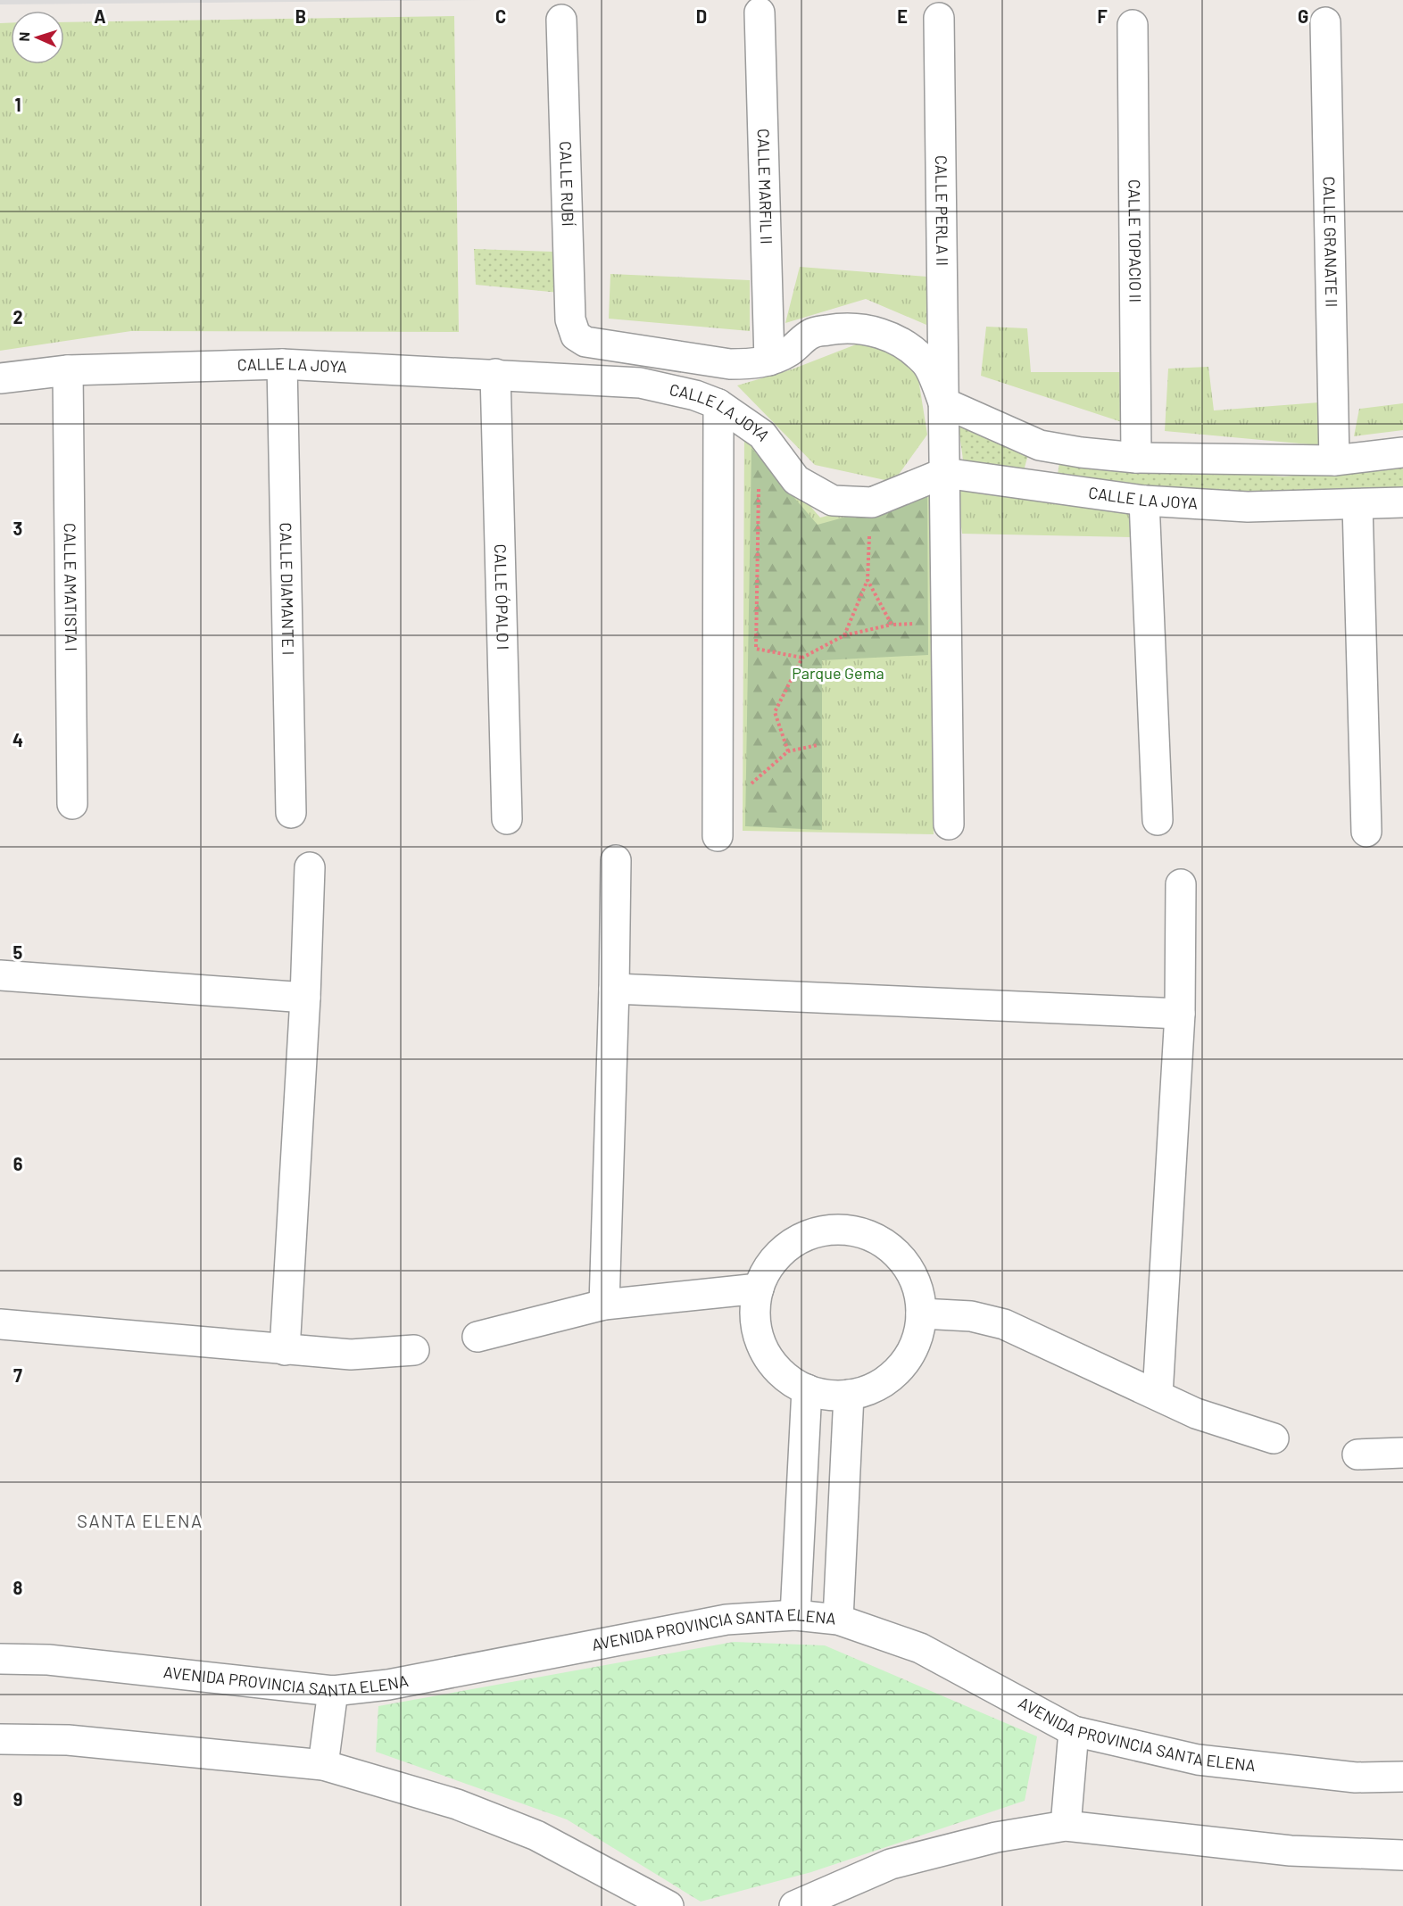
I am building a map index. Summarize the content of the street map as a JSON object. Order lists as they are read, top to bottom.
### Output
{
  "streets": {
    "street": [
      "CALLE RUBÍ",
      "CALLE MARFIL II",
      "CALLE PERLA II",
      "CALLE TOPACIO II",
      "CALLE GRANATE II",
      "CALLE LA JOYA",
      "CALLE AMATISTA I",
      "CALLE DIAMANTE I",
      "CALLE ÓPALO I",
      "AVENIDA PROVINCIA SANTA ELENA"
    ]
  },
  "crossings": [
    ["CALLE RUBÍ", "CALLE MARFIL II"],
    ["CALLE PERLA II", "CALLE LA JOYA"],
    ["CALLE LA JOYA", "CALLE AMATISTA I"],
    ["CALLE LA JOYA", "CALLE DIAMANTE I"],
    ["CALLE LA JOYA", "CALLE ÓPALO I"]
  ],
  "districts": ["SANTA ELENA"],
  "parks": ["Parque Gema"],
  "north": "left",
  "grid": {
    "columns": [
      "A",
      "B",
      "C",
      "D",
      "E",
      "F",
      "G"
    ],
    "rows": [
      "1",
      "2",
      "3",
      "4",
      "5",
      "6",
      "7",
      "8",
      "9"
    ]
  }
}
